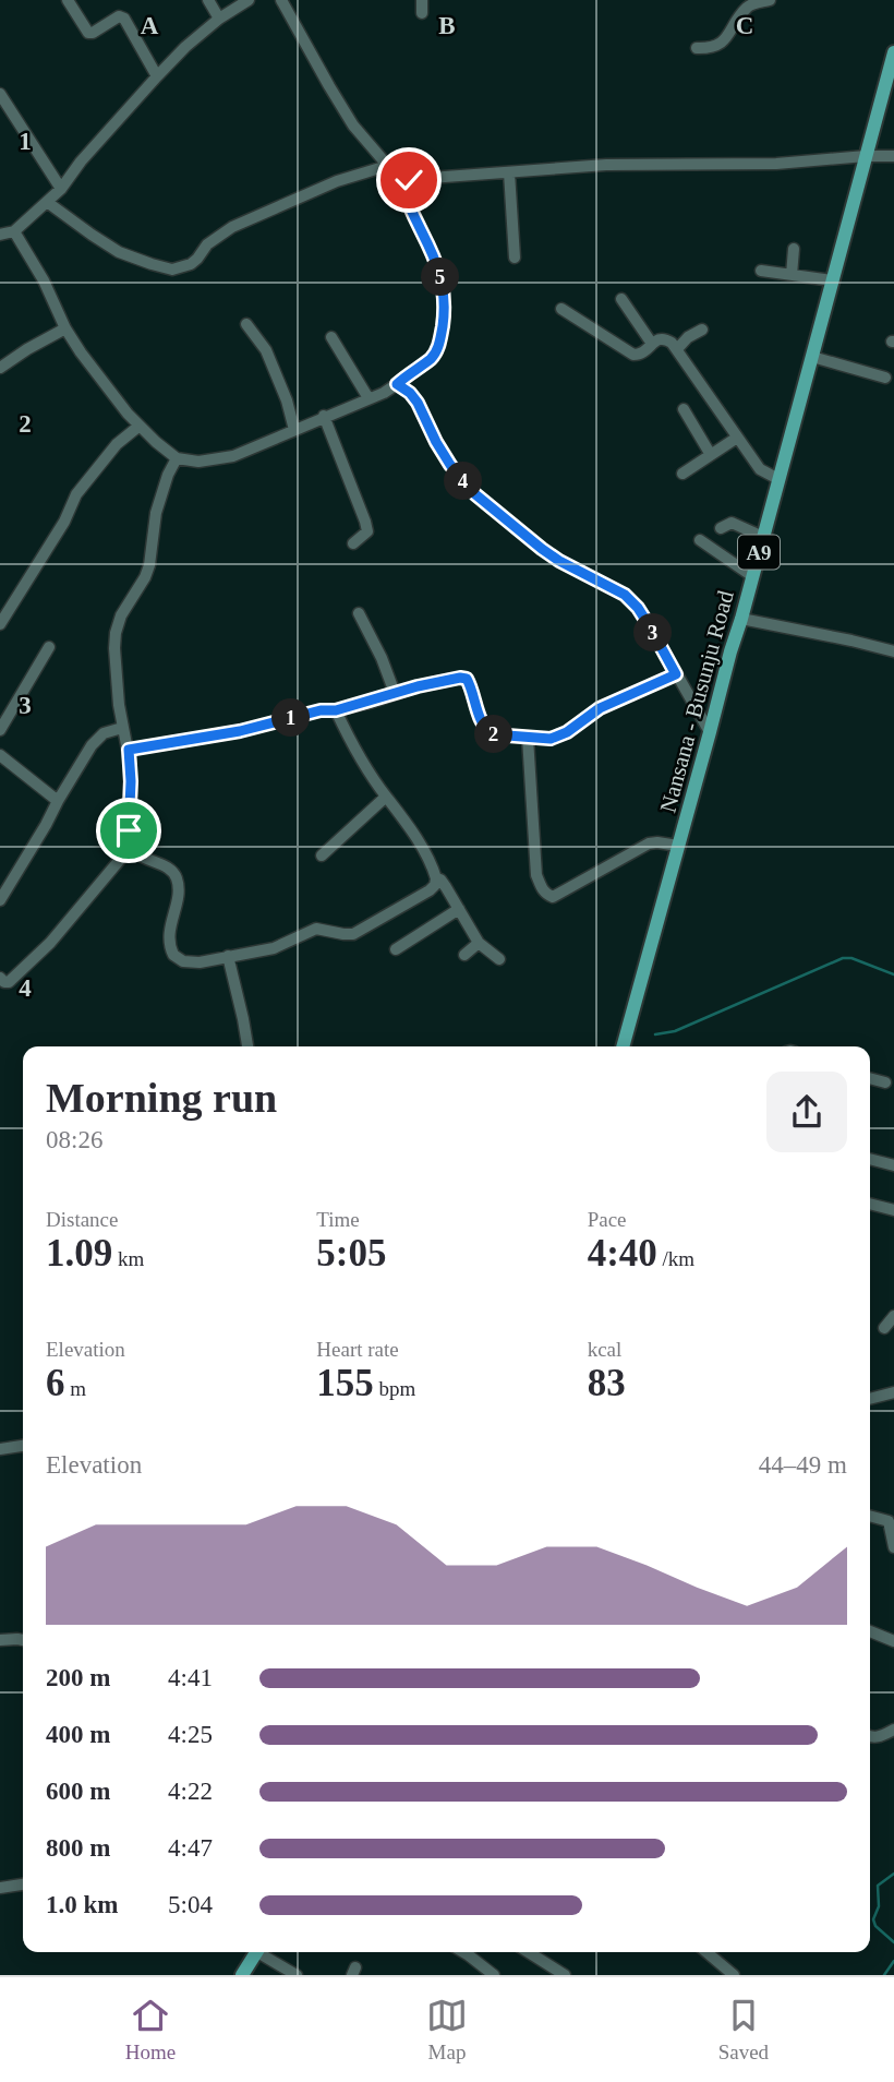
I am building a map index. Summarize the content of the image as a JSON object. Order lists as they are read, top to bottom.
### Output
{
  "streets": {
    "main road": ["A9", "Nansana - Busunju Road"]
  },
  "page": {
    "pins": [
      "5",
      "4",
      "3",
      "1",
      "2"
    ],
    "heading": ["Morning run", "08:26"],
    "stats": [
      ["Distance", "1.09 km"],
      ["Time", "5:05"],
      ["Pace", "4:40 /km"],
      ["Elevation", "6 m"],
      ["Heart rate", "155 bpm"],
      ["kcal", "83"]
    ],
    "chart": ["Elevation", "44–49 m"],
    "list": [
      {
        "name": "200 m",
        "note": "4:41"
      },
      {
        "name": "400 m",
        "note": "4:25"
      },
      {
        "name": "600 m",
        "note": "4:22"
      },
      {
        "name": "800 m",
        "note": "4:47"
      },
      {
        "name": "1.0 km",
        "note": "5:04"
      }
    ],
    "tabs": ["Home", "Map", "Saved"]
  },
  "grid": {
    "columns": ["A", "B", "C"],
    "rows": [
      "1",
      "2",
      "3",
      "4"
    ]
  }
}
